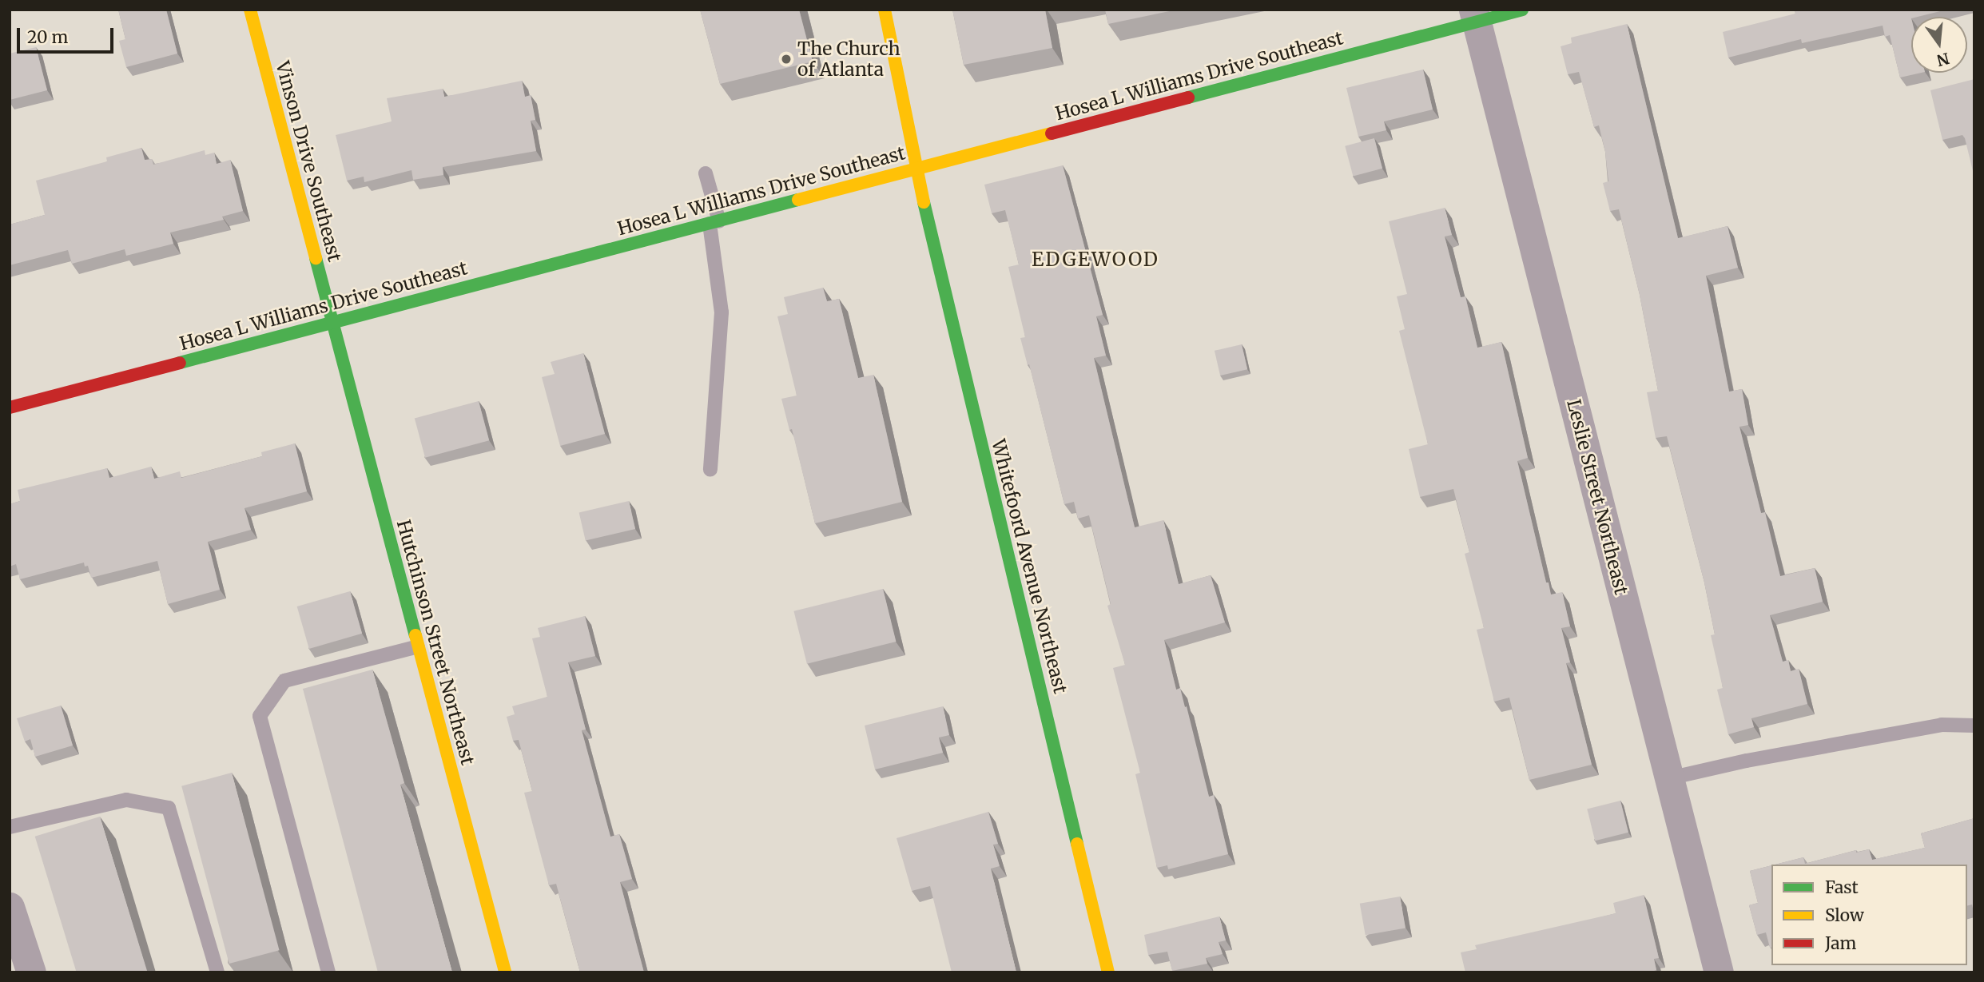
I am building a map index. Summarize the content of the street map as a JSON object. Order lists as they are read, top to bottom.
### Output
{
  "streets": {
    "street": [
      "Hosea L Williams Drive Southeast",
      "Vinson Drive Southeast",
      "Leslie Street Northeast",
      "Whitefoord Avenue Northeast",
      "Hutchinson Street Northeast"
    ]
  },
  "crossings": [
    ["Hosea L Williams Drive Southeast", "Vinson Drive Southeast"],
    ["Hosea L Williams Drive Southeast", "Leslie Street Northeast"],
    ["Hosea L Williams Drive Southeast", "Whitefoord Avenue Northeast"],
    ["Hosea L Williams Drive Southeast", "Hutchinson Street Northeast"],
    ["Vinson Drive Southeast", "Hutchinson Street Northeast"]
  ],
  "districts": ["EDGEWOOD"],
  "places": ["The Church of Atlanta"],
  "legend": ["Fast", "Slow", "Jam"],
  "scale_bar": "20 m",
  "north": "bottom"
}
